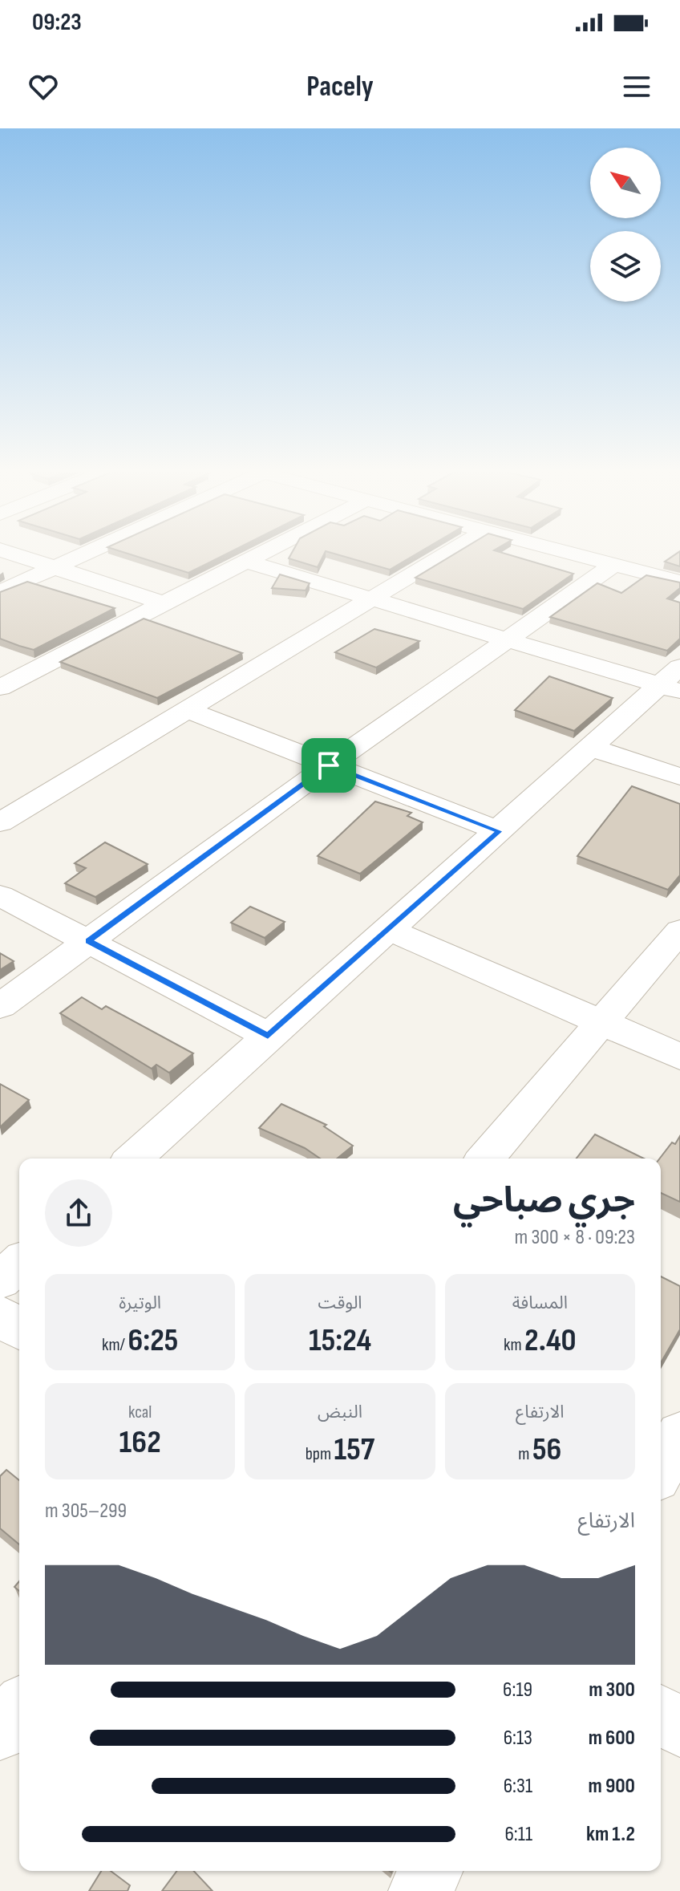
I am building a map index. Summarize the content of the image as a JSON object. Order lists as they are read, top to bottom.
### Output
{
  "north": "top left",
  "page": {
    "status": "09:23",
    "header": "Pacely",
    "heading": ["جري صباحي", "09:23 · 8 × 300 m"],
    "stats": [
      ["المسافة", "2.40 km"],
      ["الوقت", "15:24"],
      ["الوتيرة", "6:25 /km"],
      ["الارتفاع", "56 m"],
      ["النبض", "157 bpm"],
      ["kcal", "162"]
    ],
    "chart": ["الارتفاع", "299–305 m"],
    "list": [
      {
        "name": "300 m",
        "note": "6:19"
      },
      {
        "name": "600 m",
        "note": "6:13"
      },
      {
        "name": "900 m",
        "note": "6:31"
      },
      {
        "name": "1.2 km",
        "note": "6:11"
      }
    ]
  }
}
